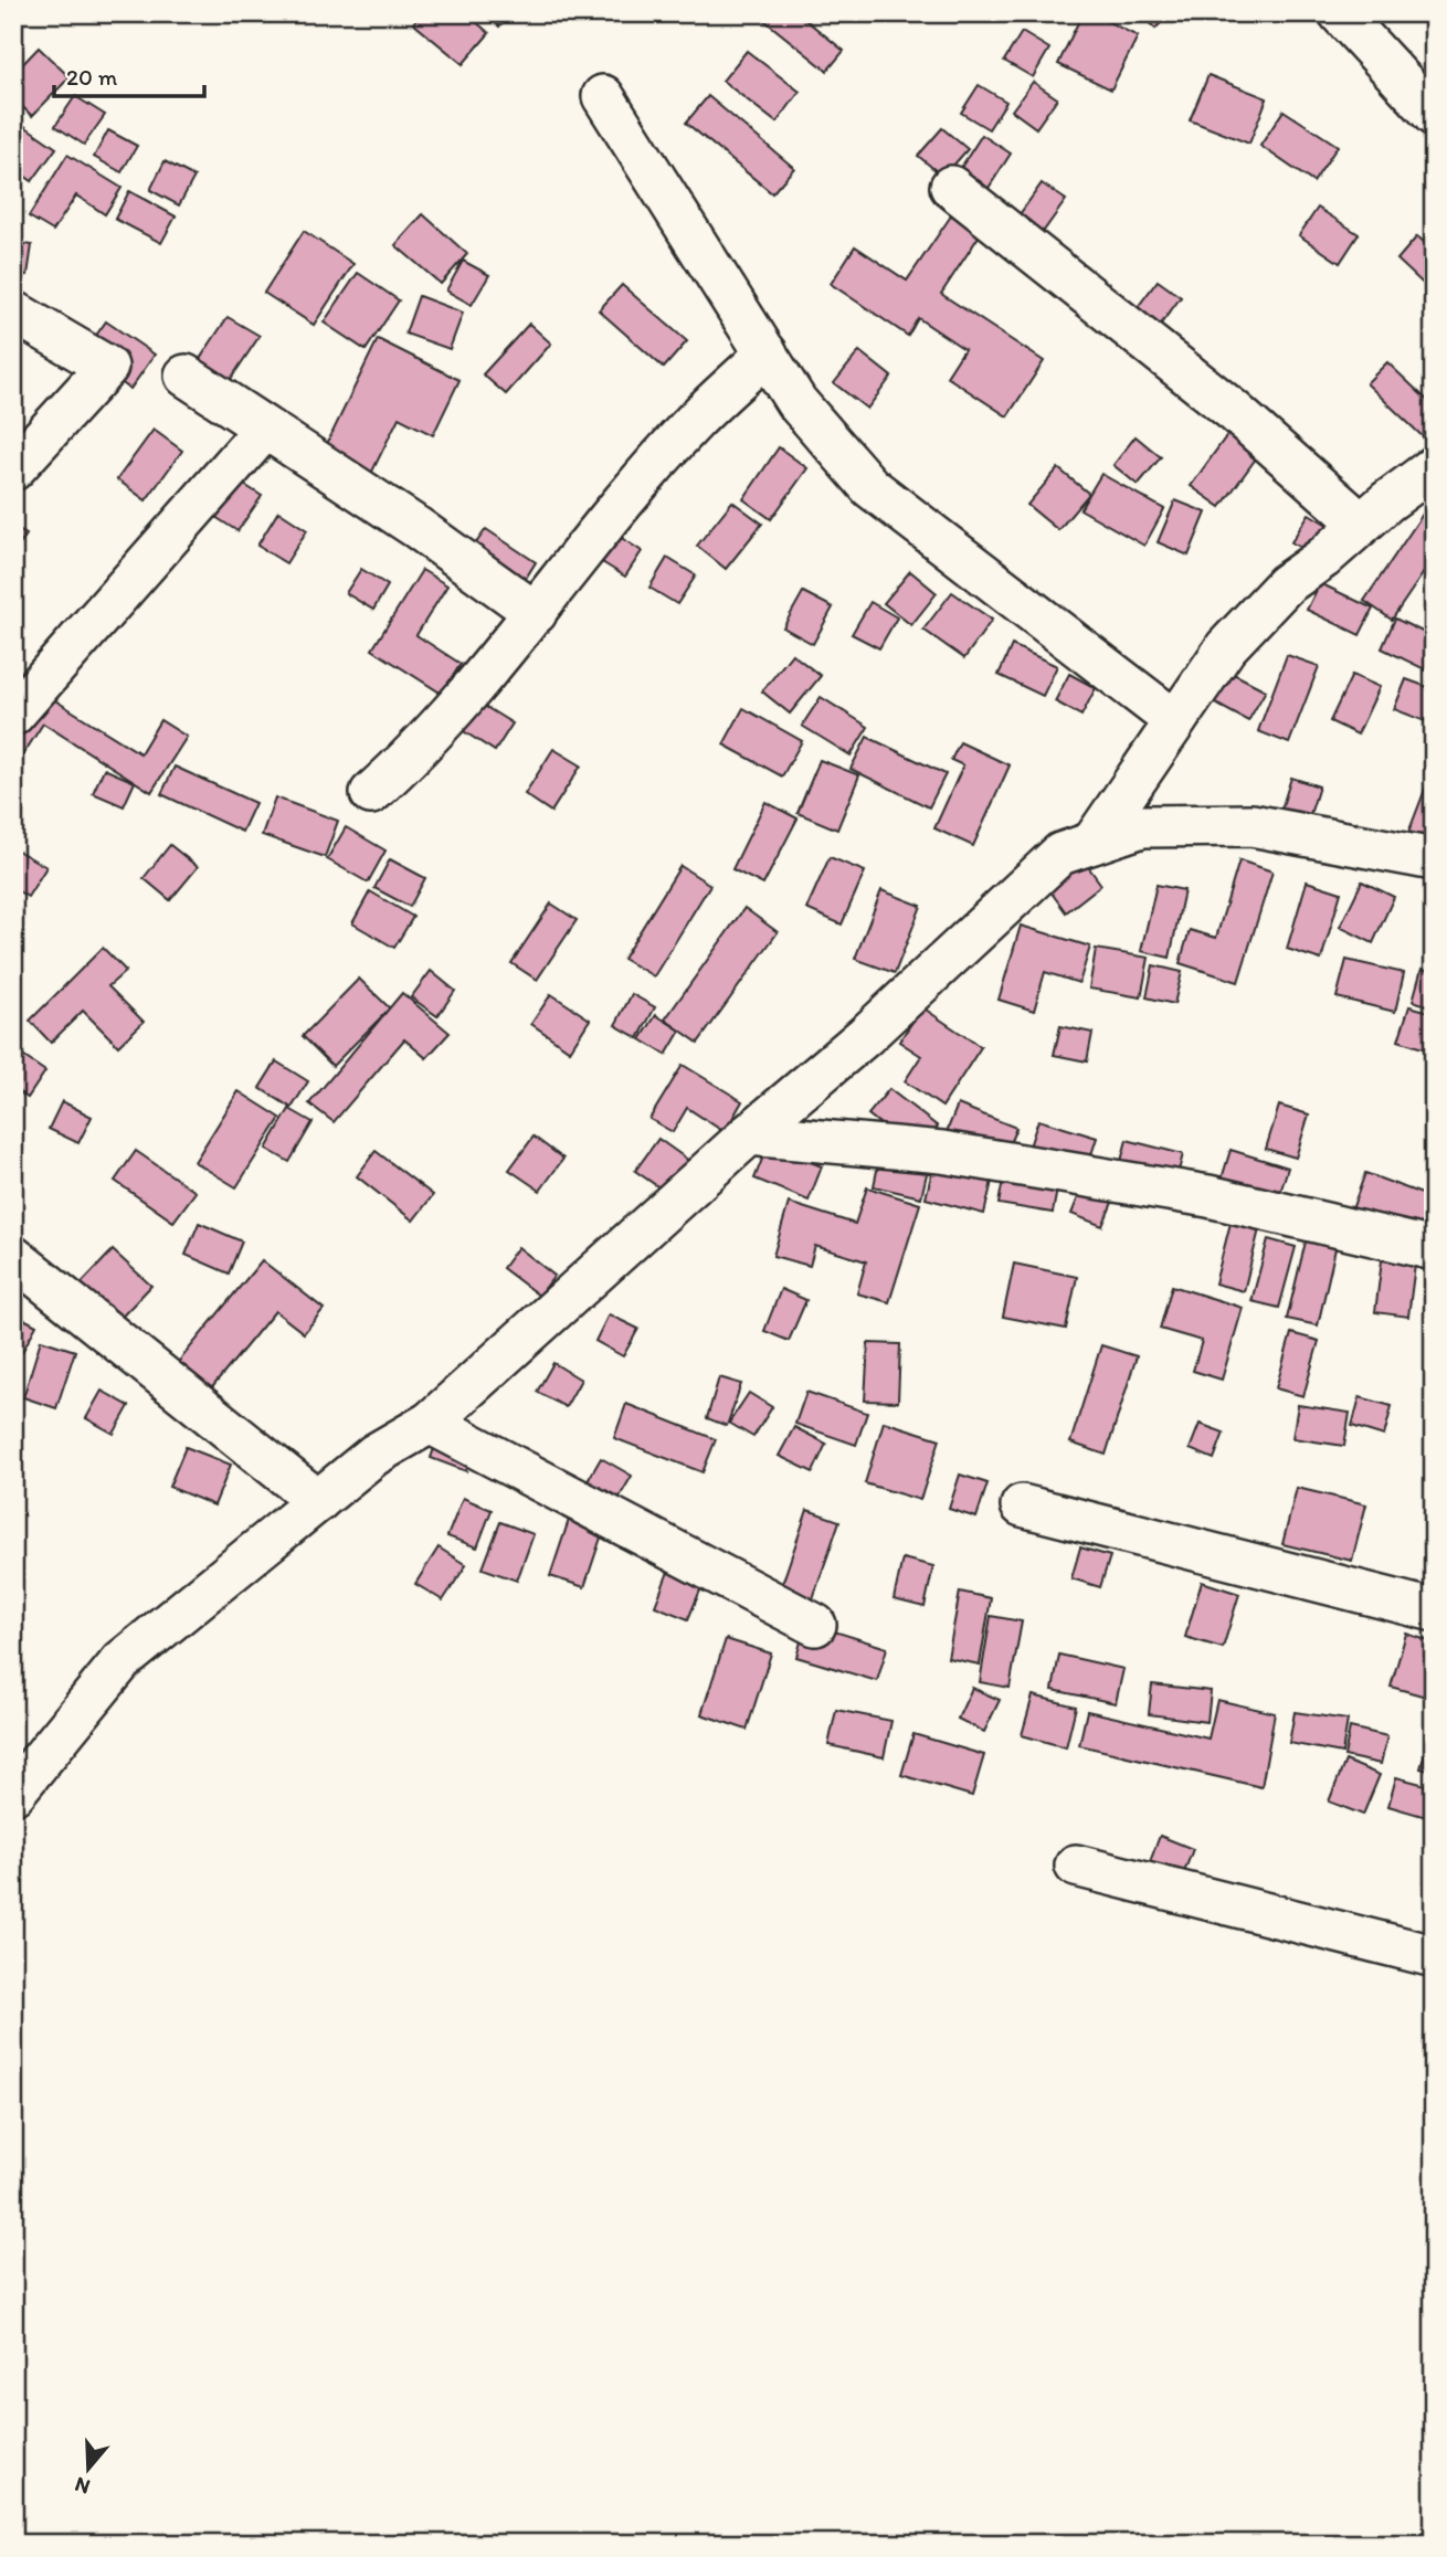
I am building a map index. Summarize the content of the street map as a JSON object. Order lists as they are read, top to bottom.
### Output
{
  "scale_bar": "20 m",
  "north": "bottom"
}
